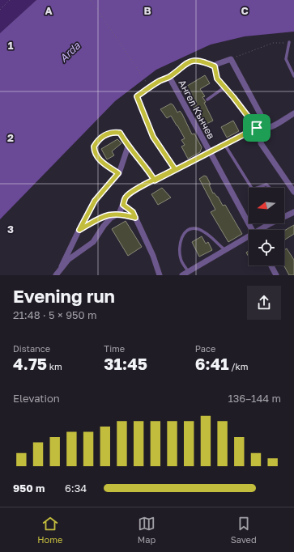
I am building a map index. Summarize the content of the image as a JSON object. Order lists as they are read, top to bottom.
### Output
{
  "streets": {
    "street": ["Ангел Кънчев"]
  },
  "water": ["Arda"],
  "north": "left",
  "page": {
    "heading": ["Evening run", "21:48 · 5 × 950 m"],
    "stats": [
      ["Distance", "4.75 km"],
      ["Time", "31:45"],
      ["Pace", "6:41 /km"]
    ],
    "chart": ["Elevation", "136–144 m"],
    "list": [
      {
        "name": "950 m",
        "note": "6:34"
      }
    ],
    "tabs": ["Home", "Map", "Saved"]
  },
  "grid": {
    "columns": ["A", "B", "C"],
    "rows": ["1", "2", "3"]
  }
}
